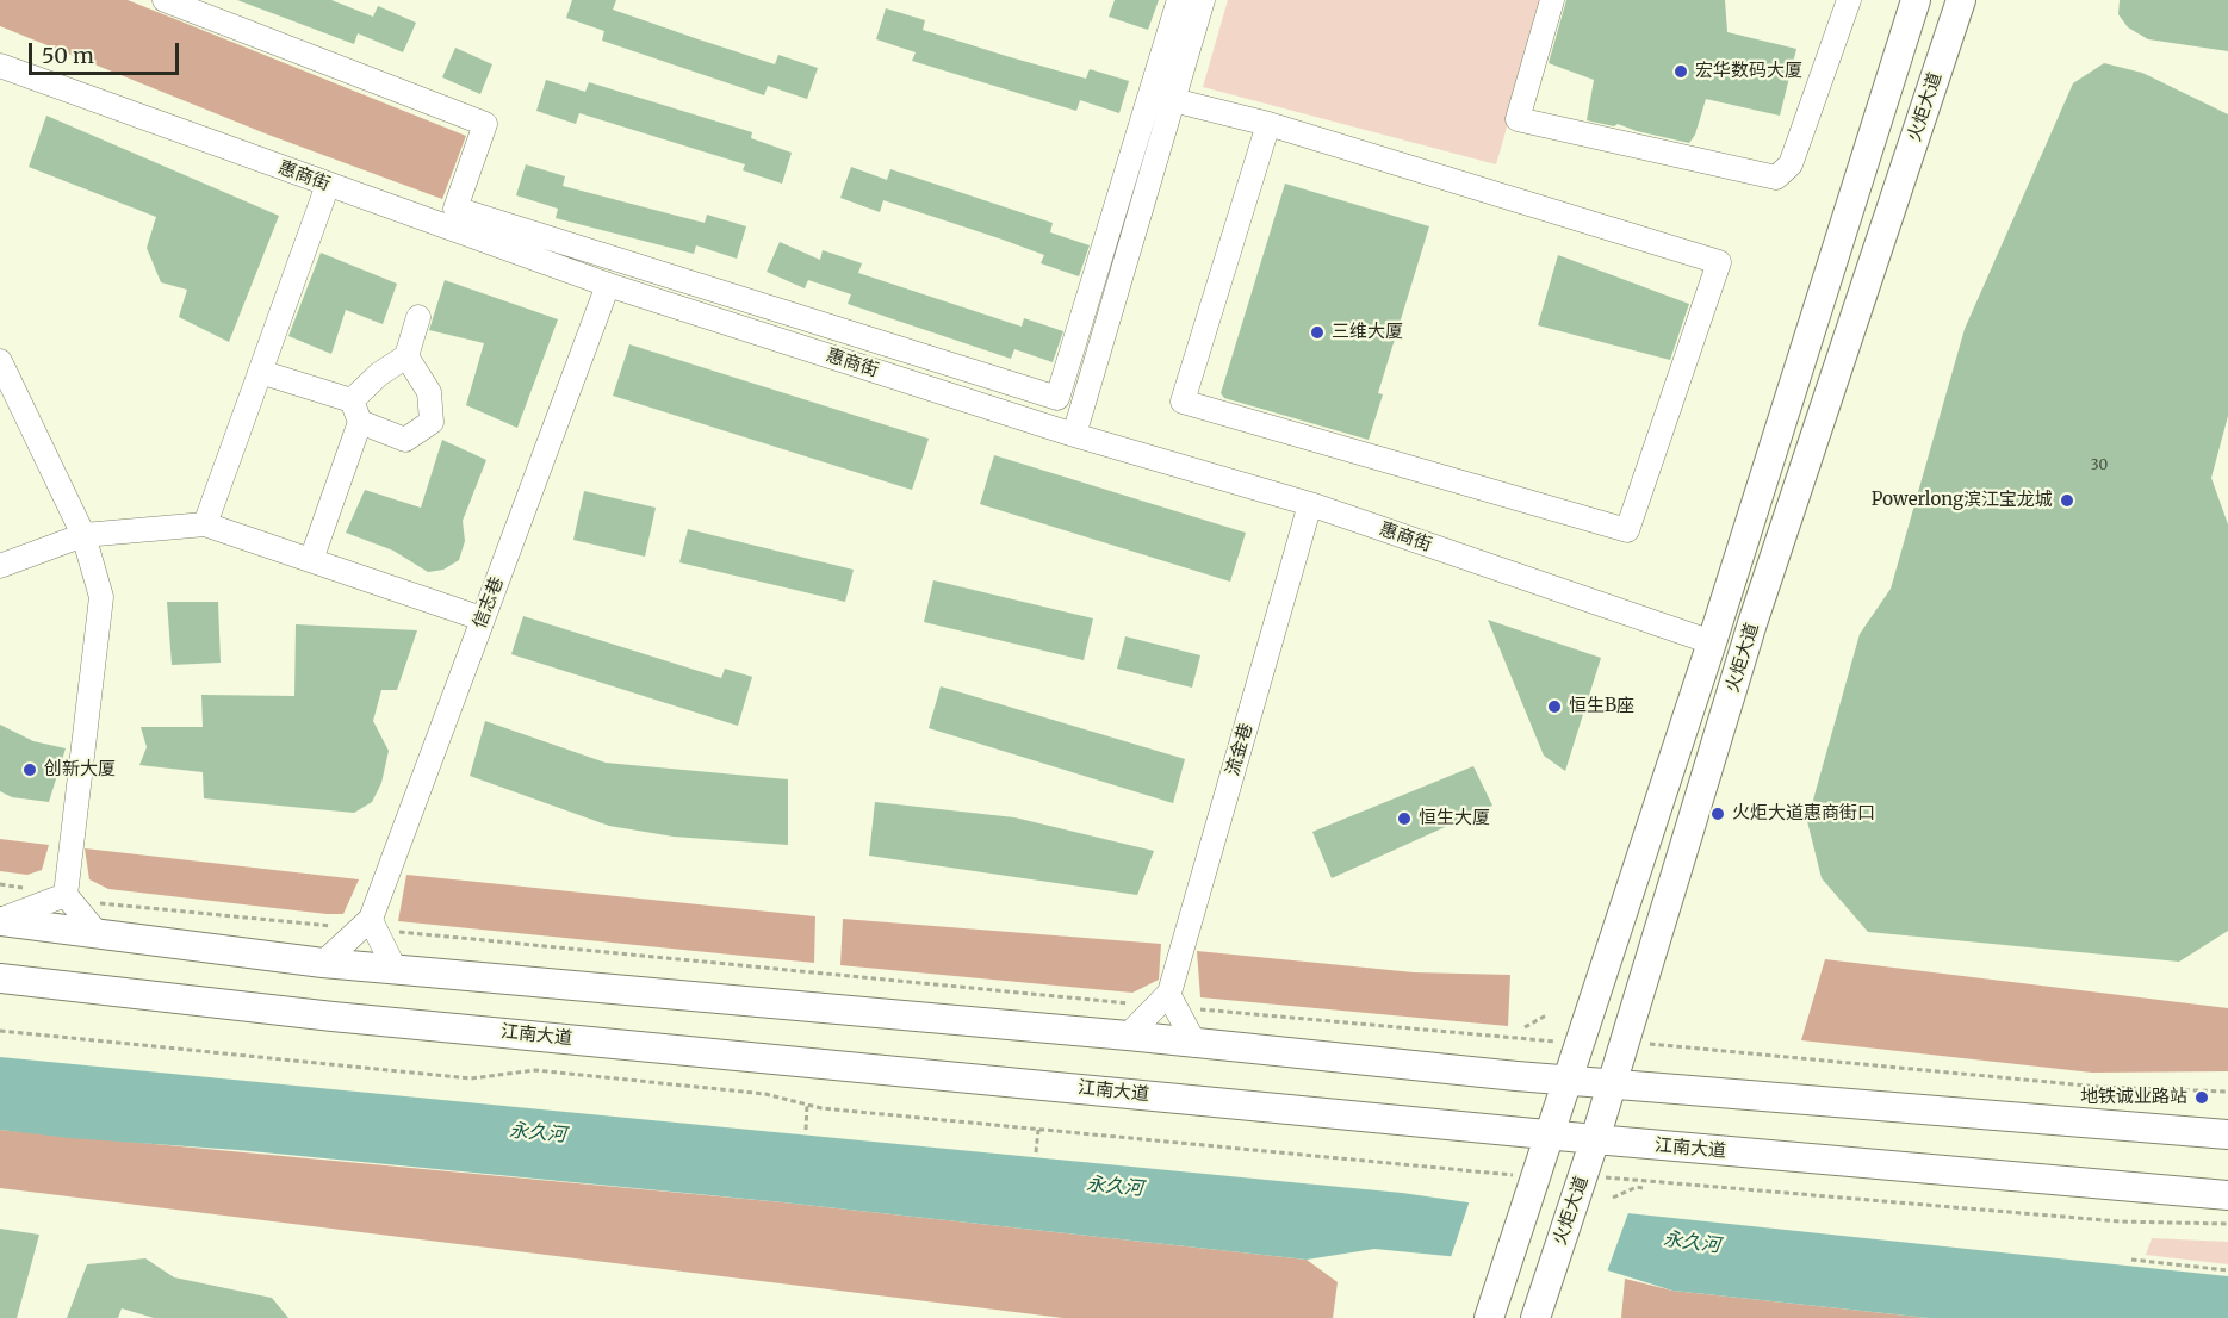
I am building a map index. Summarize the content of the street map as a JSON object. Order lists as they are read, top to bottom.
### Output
{
  "streets": {
    "main road": ["火炬大道", "江南大道"],
    "street": ["惠商街", "信志巷", "流金巷"]
  },
  "crossings": [
    ["火炬大道", "惠商街"],
    ["火炬大道", "江南大道"],
    ["惠商街", "信志巷"],
    ["惠商街", "流金巷"]
  ],
  "water": ["永久河"],
  "places": [
    "宏华数码大厦",
    "三维大厦",
    "Powerlong滨江宝龙城",
    "恒生B座",
    "创新大厦",
    "火炬大道惠商街口",
    "恒生大厦",
    "地铁诚业路站"
  ],
  "house_numbers": ["30"],
  "scale_bar": "50 m"
}
